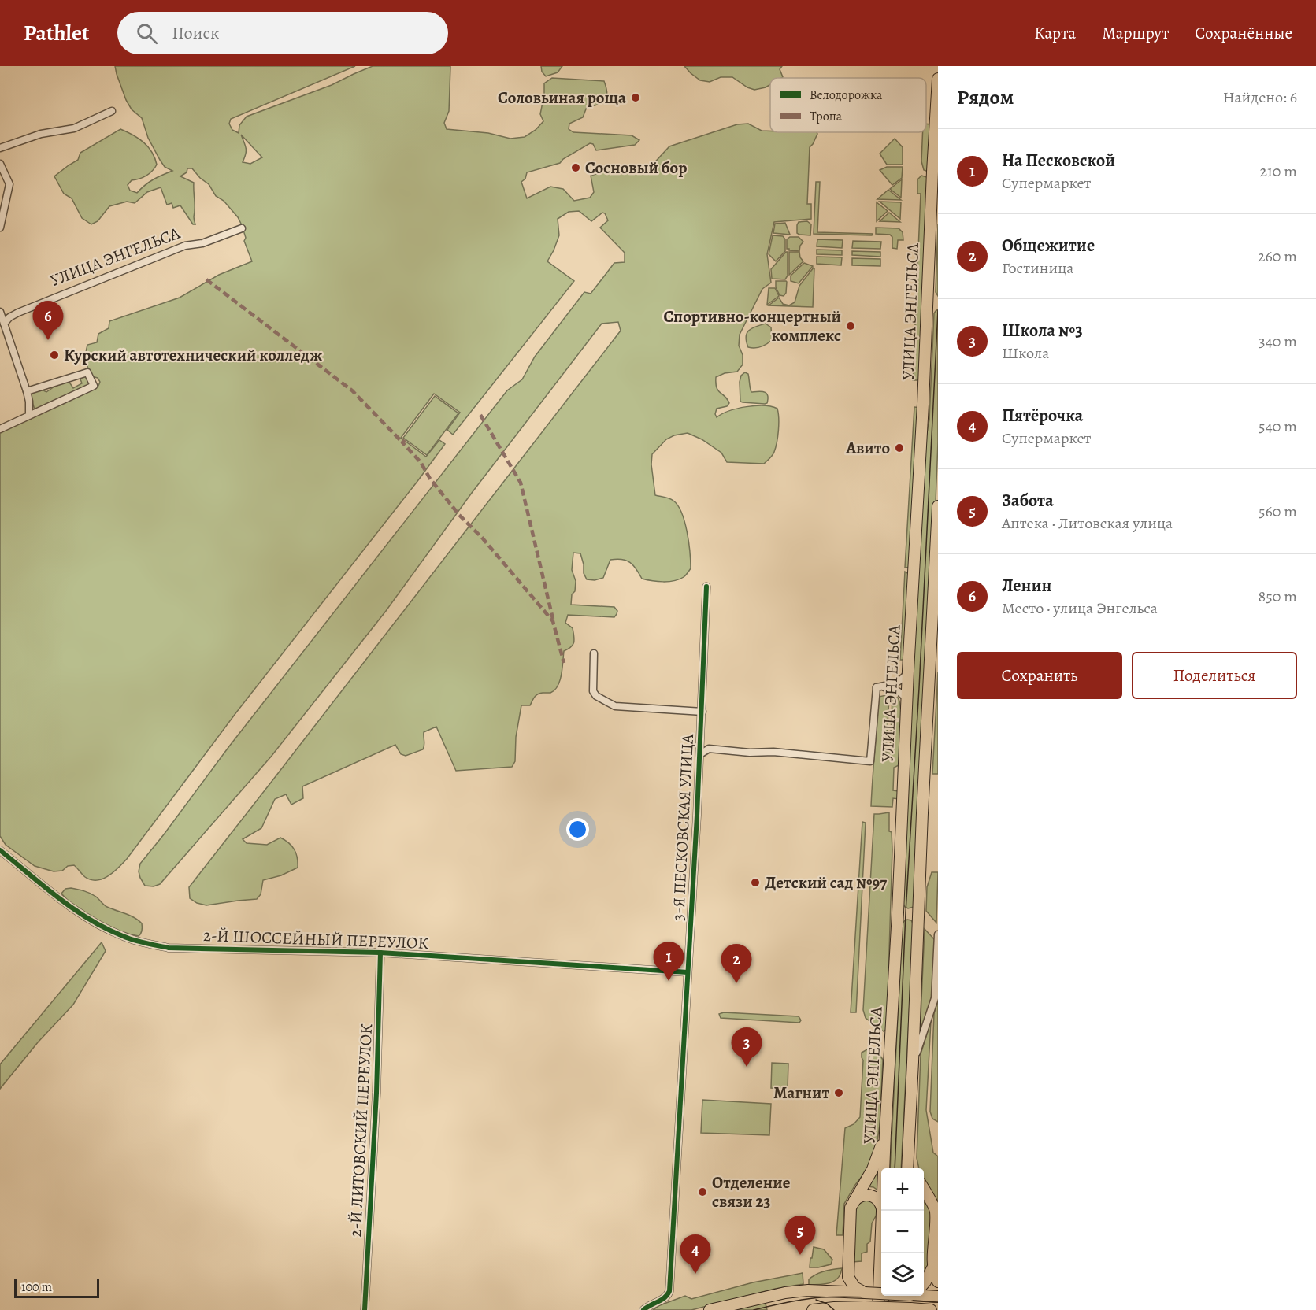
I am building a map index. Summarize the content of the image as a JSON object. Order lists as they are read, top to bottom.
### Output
{
  "streets": {
    "main road": ["УЛИЦА ЭНГЕЛЬСА"],
    "street": ["3-Я ПЕСКОВСКАЯ УЛИЦА", "2-Й ШОССЕЙНЫЙ ПЕРЕУЛОК", "2-Й ЛИТОВСКИЙ ПЕРЕУЛОК"]
  },
  "crossings": [
    ["УЛИЦА ЭНГЕЛЬСА", "3-Я ПЕСКОВСКАЯ УЛИЦА"],
    ["3-Я ПЕСКОВСКАЯ УЛИЦА", "2-Й ШОССЕЙНЫЙ ПЕРЕУЛОК"],
    ["2-Й ШОССЕЙНЫЙ ПЕРЕУЛОК", "2-Й ЛИТОВСКИЙ ПЕРЕУЛОК"]
  ],
  "places": [
    "Соловьиная роща",
    "Сосновый бор",
    "Спортивно-концертный комплекс",
    "Курский автотехнический колледж",
    "Авито",
    "Детский сад №97",
    "Магнит",
    "Отделение связи 23"
  ],
  "legend": ["Велодорожка", "Тропа"],
  "scale_bar": "100 m",
  "page": {
    "header": "Pathlet",
    "search": "Поиск",
    "nav": ["Карта", "Маршрут", "Сохранённые"],
    "heading": ["Рядом", "Найдено: 6"],
    "list": [
      {
        "mark": "1",
        "name": "На Песковской",
        "note": "Супермаркет",
        "value": "210 m"
      },
      {
        "mark": "2",
        "name": "Общежитие",
        "note": "Гостиница",
        "value": "260 m"
      },
      {
        "mark": "3",
        "name": "Школа №3",
        "note": "Школа",
        "value": "340 m"
      },
      {
        "mark": "4",
        "name": "Пятёрочка",
        "note": "Супермаркет",
        "value": "540 m"
      },
      {
        "mark": "5",
        "name": "Забота",
        "note": "Аптека · Литовская улица",
        "value": "560 m"
      },
      {
        "mark": "6",
        "name": "Ленин",
        "note": "Место · улица Энгельса",
        "value": "850 m"
      }
    ],
    "pins": [
      "6",
      "1",
      "2",
      "3",
      "5",
      "4"
    ],
    "buttons": ["Сохранить", "Поделиться"],
    "map_buttons": ["+", "−"],
    "scale": "100 m"
  }
}
